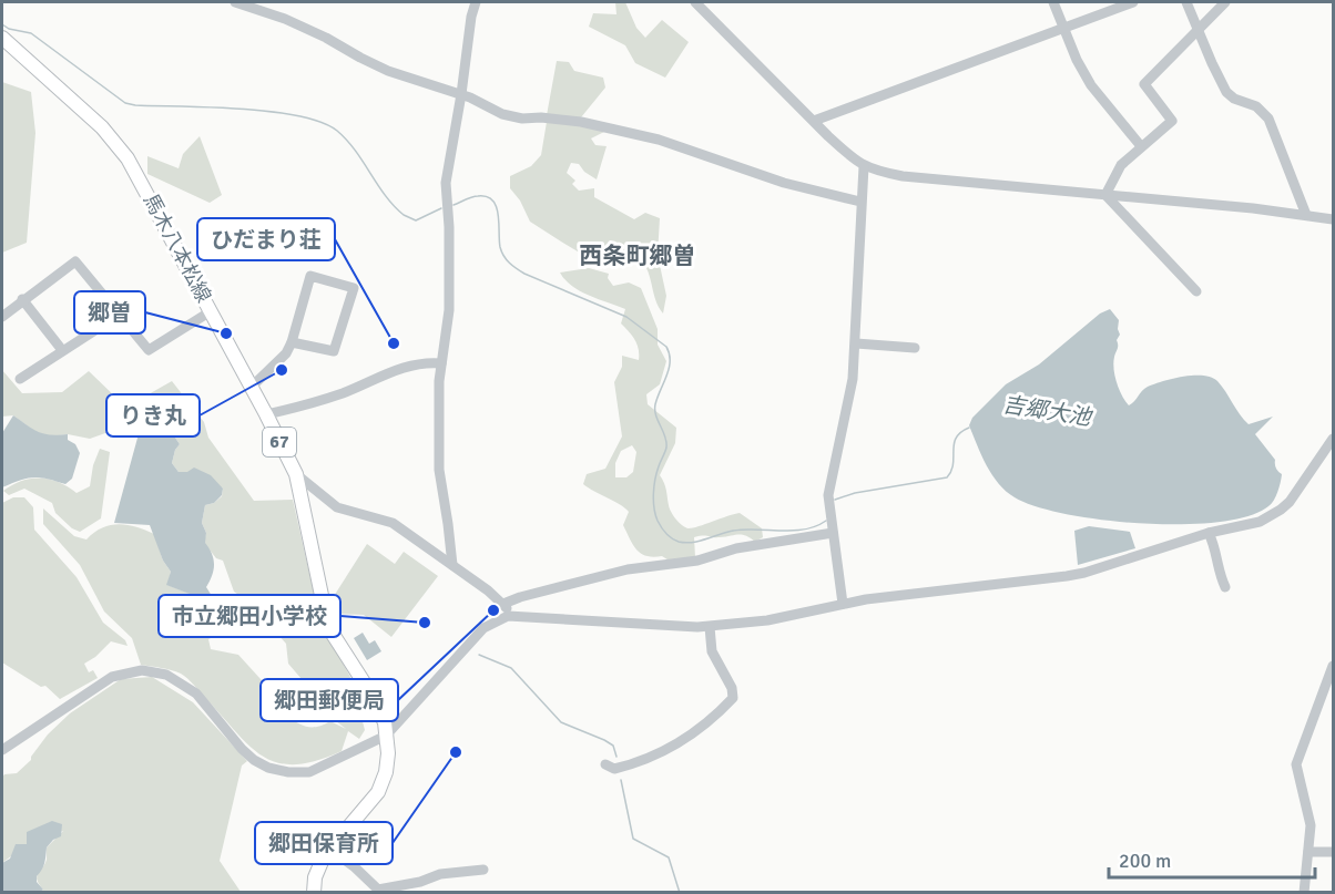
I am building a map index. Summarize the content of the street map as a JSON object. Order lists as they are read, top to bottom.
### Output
{
  "streets": {
    "main road": ["馬木八本松線", "67"]
  },
  "districts": ["西条町郷曽"],
  "water": ["吉郷大池"],
  "places": [
    "郷曽",
    "ひだまり荘",
    "りき丸",
    "郷田郵便局",
    "市立郷田小学校",
    "郷田保育所"
  ],
  "scale_bar": "200 m"
}
